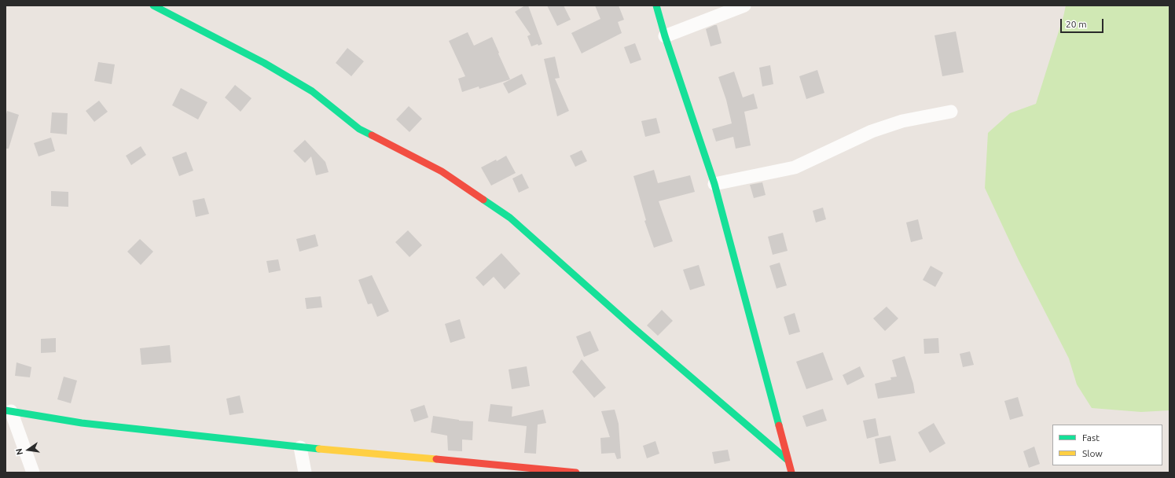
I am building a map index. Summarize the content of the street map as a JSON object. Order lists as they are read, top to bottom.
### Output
{
  "legend": ["Fast", "Slow"],
  "scale_bar": "20 m",
  "north": "left"
}
